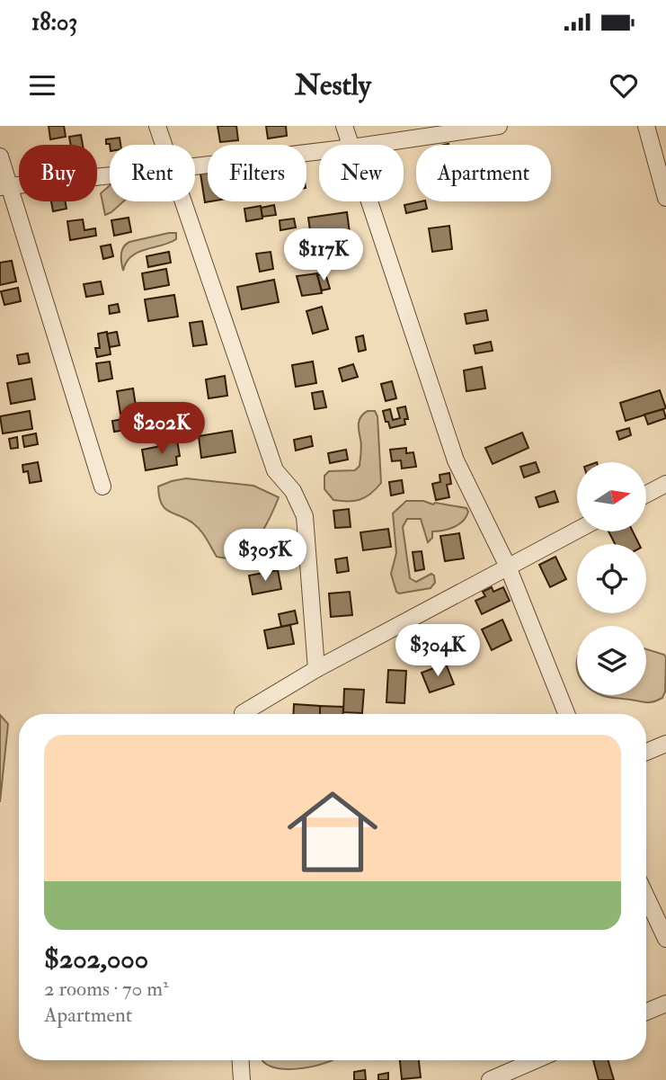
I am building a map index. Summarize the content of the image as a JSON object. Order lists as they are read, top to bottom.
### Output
{
  "north": "right",
  "page": {
    "status": "18:03",
    "header": "Nestly",
    "chip": [
      "Buy",
      "Rent",
      "Filters",
      "New",
      "Apartment"
    ],
    "price": [
      "$117K",
      "$202K",
      "$305K",
      "$304K"
    ],
    "list": [
      {
        "name": "$202,000",
        "note": "2 rooms · 70 m² · Apartment"
      }
    ]
  }
}
